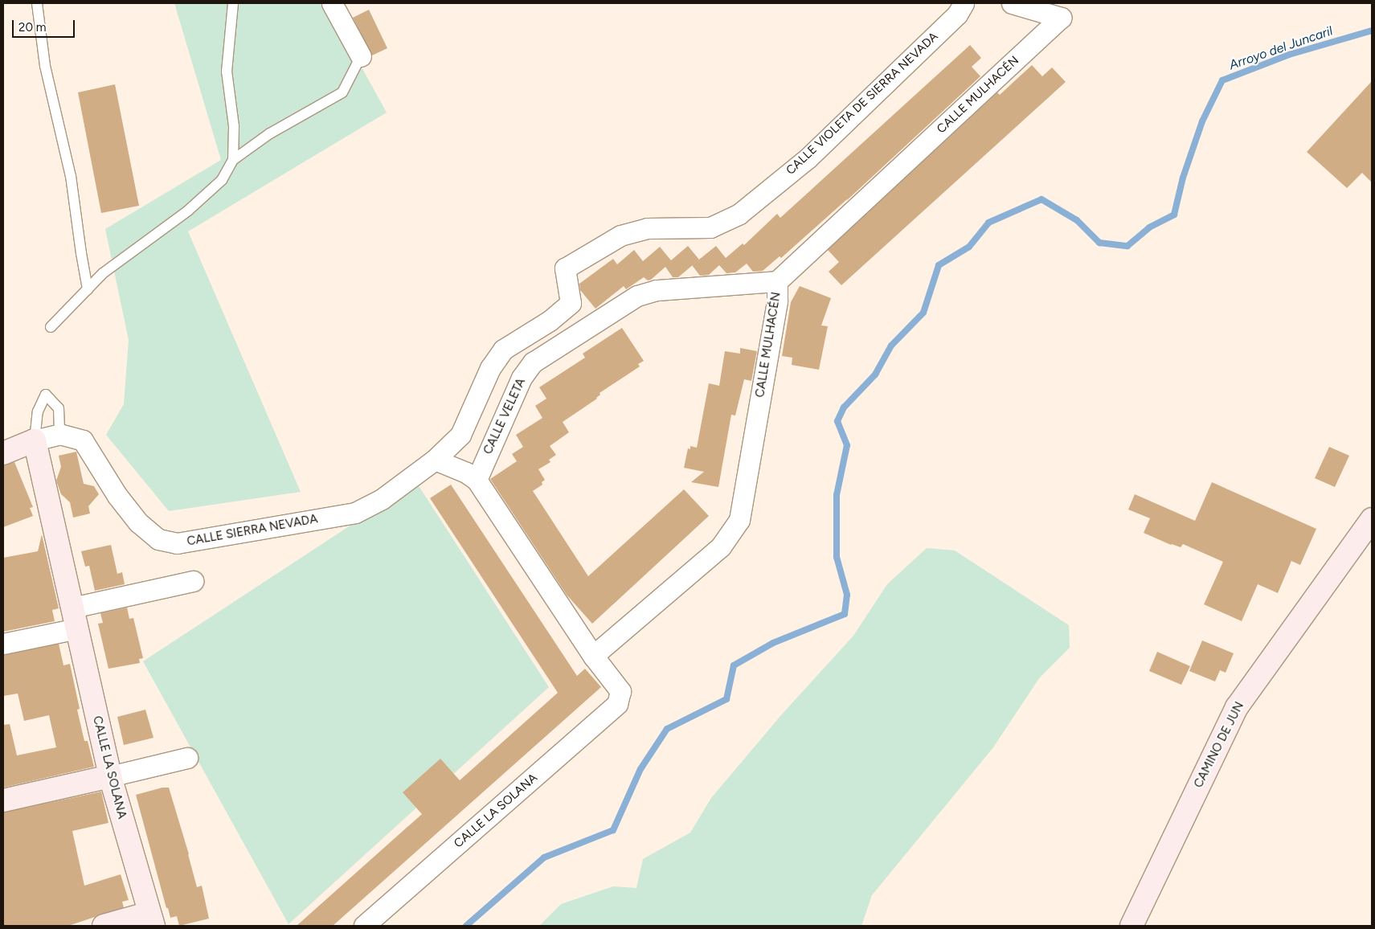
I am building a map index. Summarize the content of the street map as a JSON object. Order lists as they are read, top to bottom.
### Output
{
  "streets": {
    "street": [
      "CALLE MULHACÉN",
      "CALLE VIOLETA DE SIERRA NEVADA",
      "CALLE VELETA",
      "CALLE SIERRA NEVADA",
      "CAMINO DE JUN",
      "CALLE LA SOLANA"
    ]
  },
  "crossings": [
    ["CALLE MULHACÉN", "CALLE VELETA"],
    ["CALLE MULHACÉN", "CALLE LA SOLANA"],
    ["CALLE VIOLETA DE SIERRA NEVADA", "CALLE SIERRA NEVADA"],
    ["CALLE SIERRA NEVADA", "CALLE LA SOLANA"]
  ],
  "water": ["Arroyo del Juncaril"],
  "scale_bar": "20 m"
}
